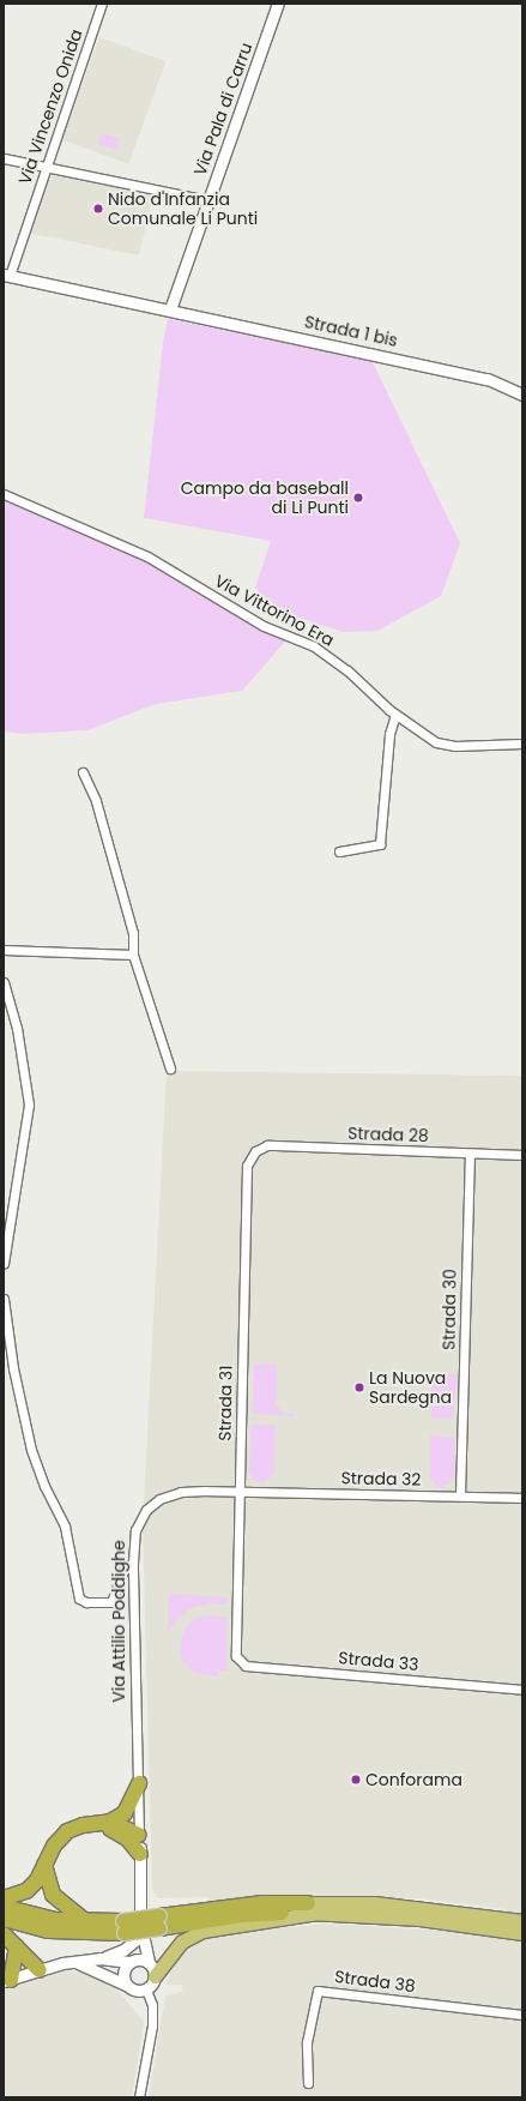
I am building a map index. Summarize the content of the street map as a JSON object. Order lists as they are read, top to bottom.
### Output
{
  "streets": {
    "street": [
      "Via Vincenzo Onida",
      "Via Pala di Carru",
      "Strada 1 bis",
      "Via Vittorino Era",
      "Strada 28",
      "Strada 30",
      "Strada 31",
      "Strada 32",
      "Via Attilio Poddighe",
      "Strada 33",
      "Strada 38"
    ]
  },
  "crossings": [
    ["Via Pala di Carru", "Strada 1 bis"],
    ["Strada 28", "Strada 30"],
    ["Strada 28", "Strada 31"],
    ["Strada 30", "Strada 32"],
    ["Strada 31", "Strada 32"],
    ["Strada 31", "Via Attilio Poddighe"],
    ["Strada 31", "Strada 33"],
    ["Strada 32", "Via Attilio Poddighe"]
  ],
  "places": [
    "Nido d'Infanzia Comunale Li Punti",
    "Campo da baseball di Li Punti",
    "La Nuova Sardegna",
    "Conforama"
  ]
}
